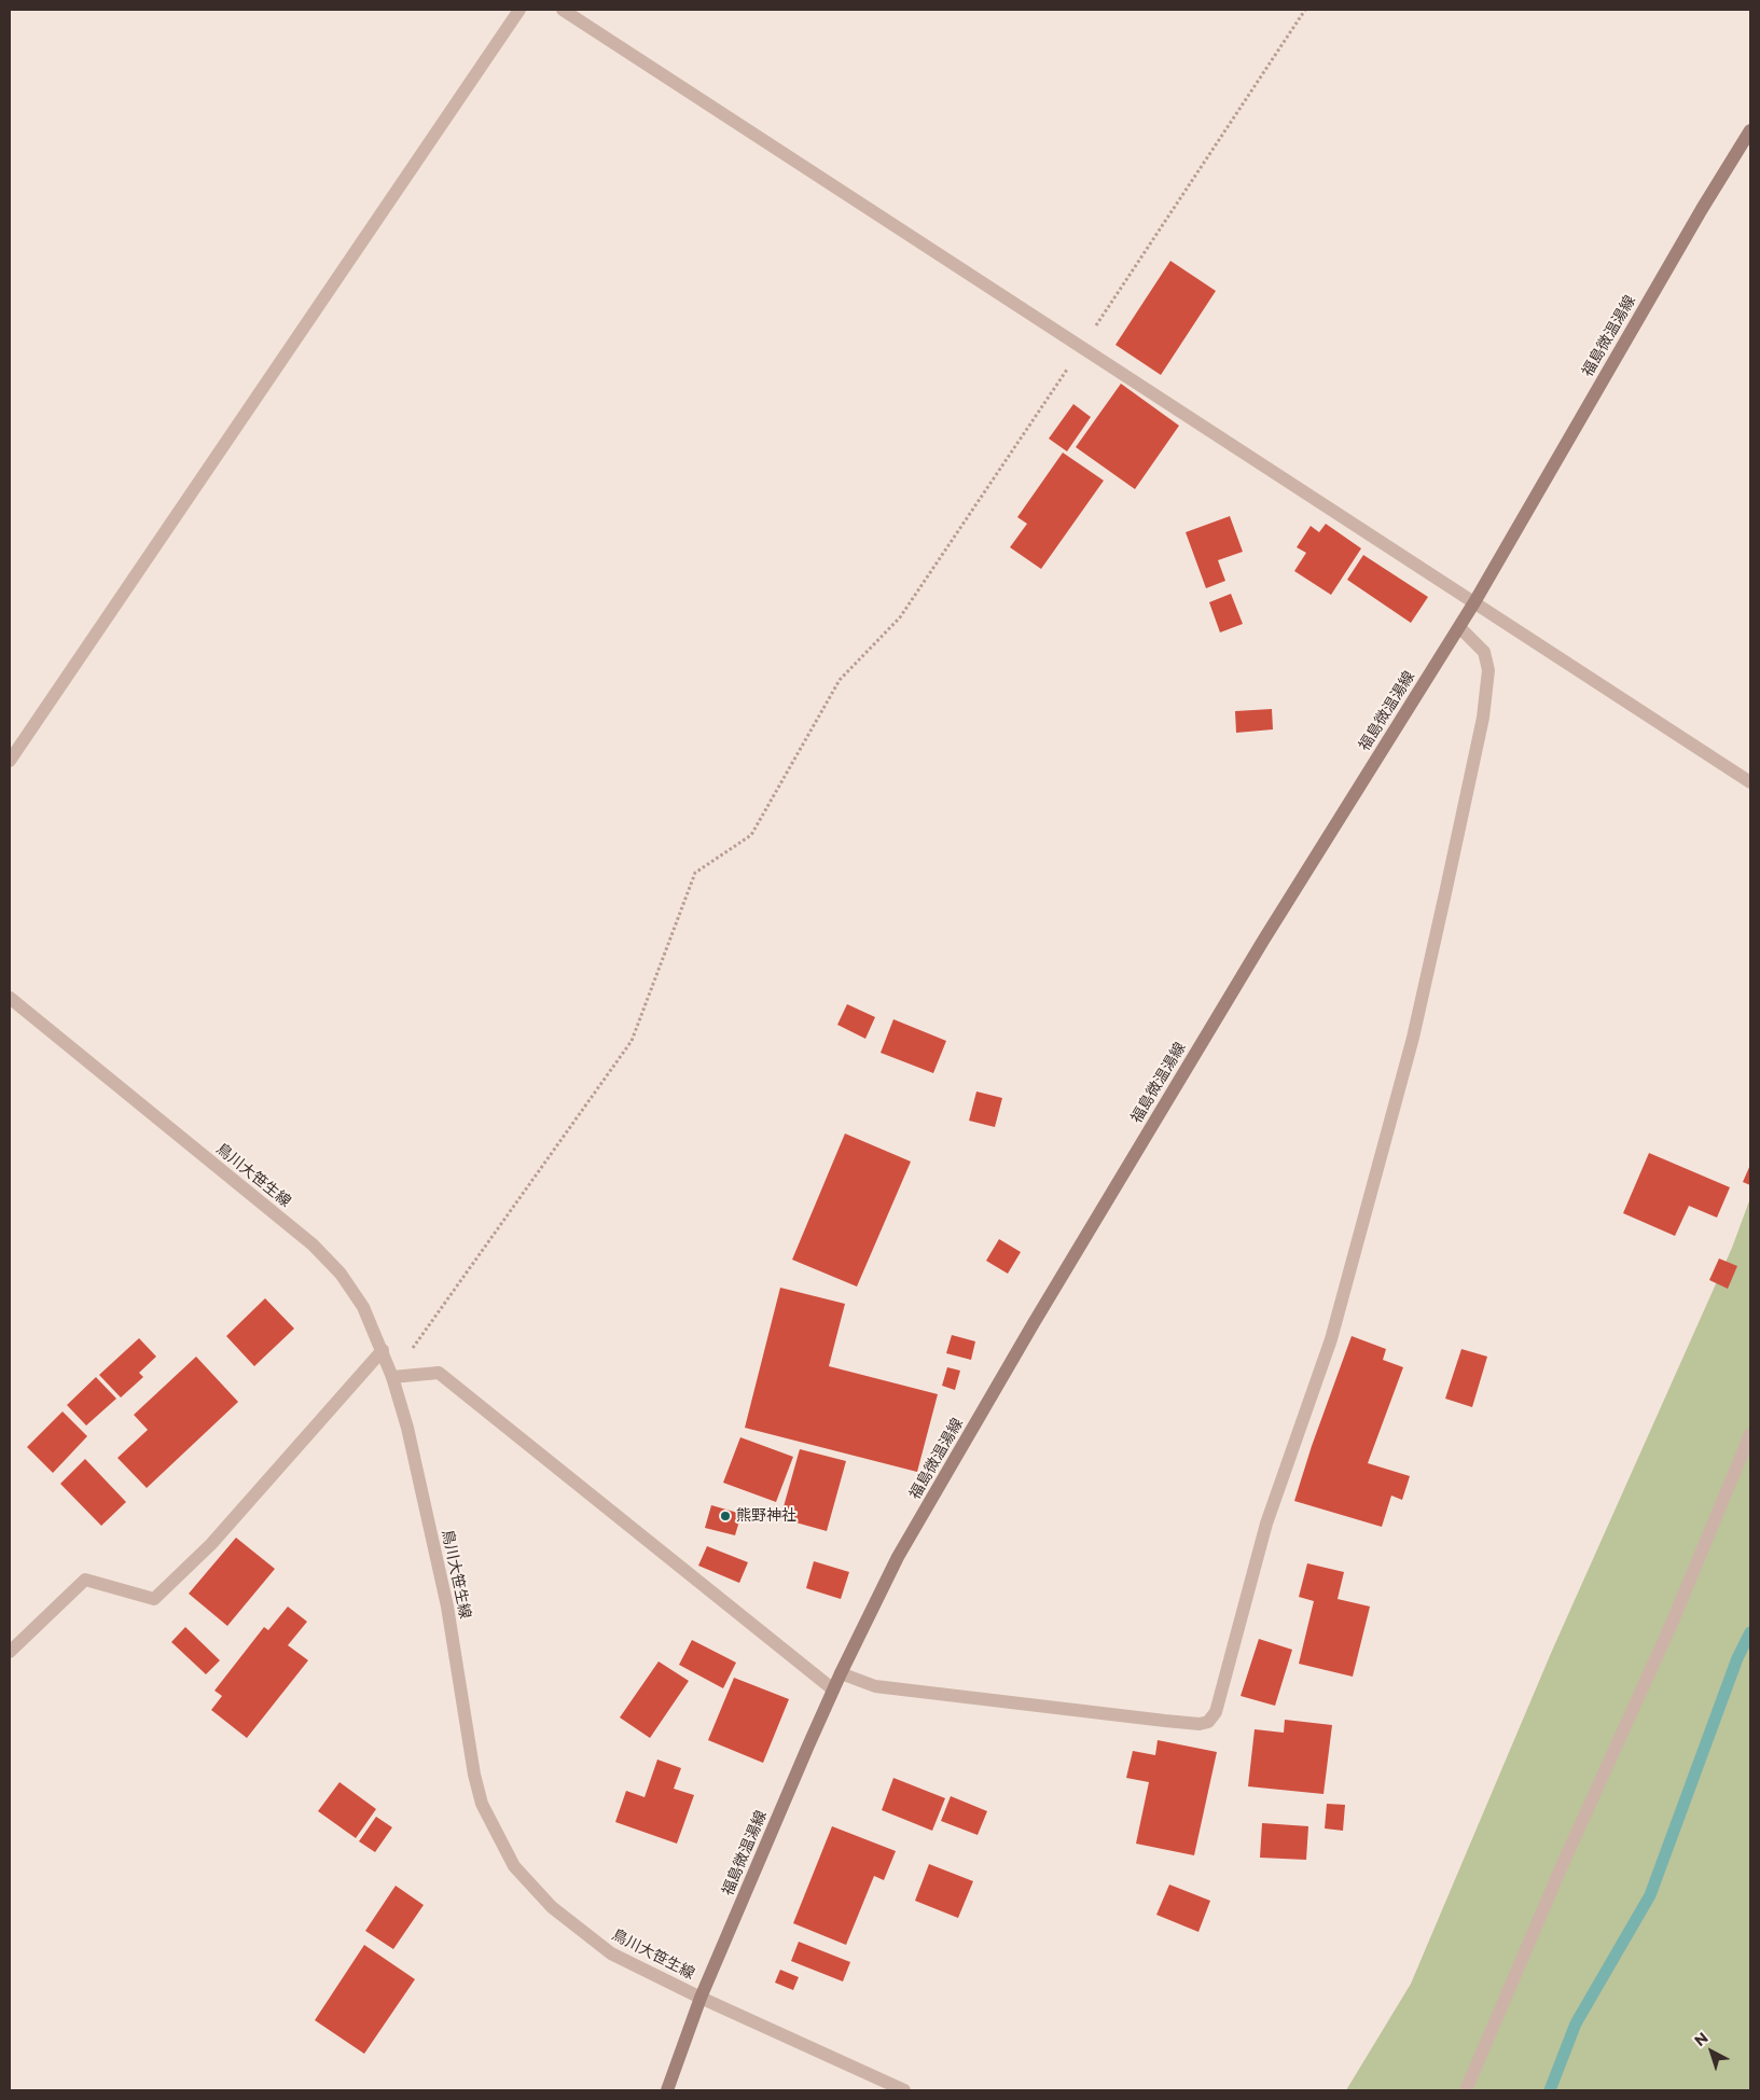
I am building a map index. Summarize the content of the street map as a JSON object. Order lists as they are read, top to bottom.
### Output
{
  "streets": {
    "main road": ["福島微温湯線"],
    "street": ["鳥川大笹生線"]
  },
  "crossings": [
    ["福島微温湯線", "鳥川大笹生線"]
  ],
  "places": ["熊野神社"],
  "north": "top left"
}
